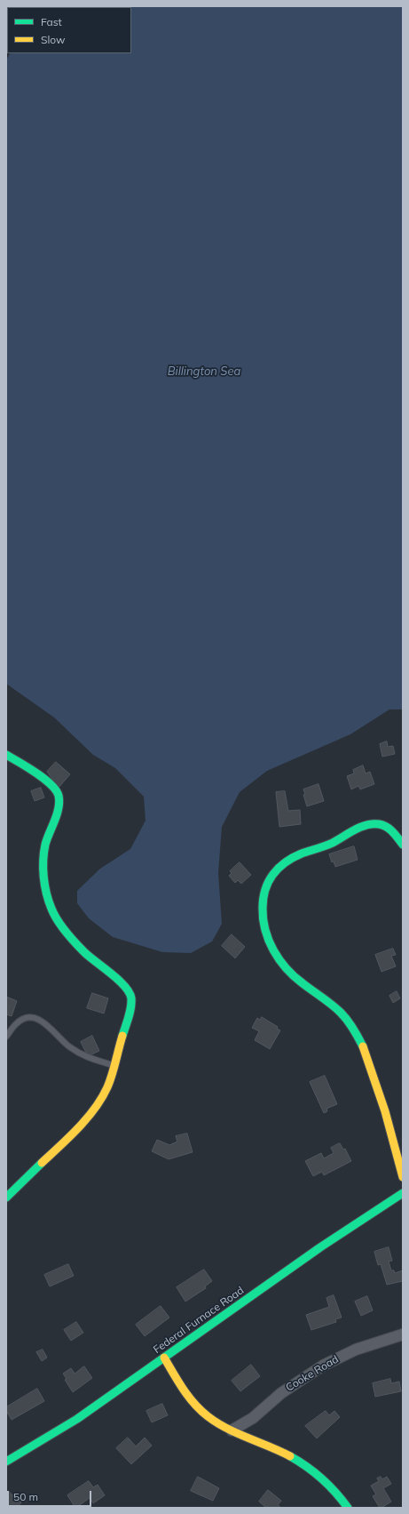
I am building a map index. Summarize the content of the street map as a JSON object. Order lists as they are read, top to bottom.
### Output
{
  "streets": {
    "street": ["Federal Furnace Road", "Cooke Road"]
  },
  "water": ["Billington Sea"],
  "legend": ["Fast", "Slow"],
  "scale_bar": "50 m"
}
